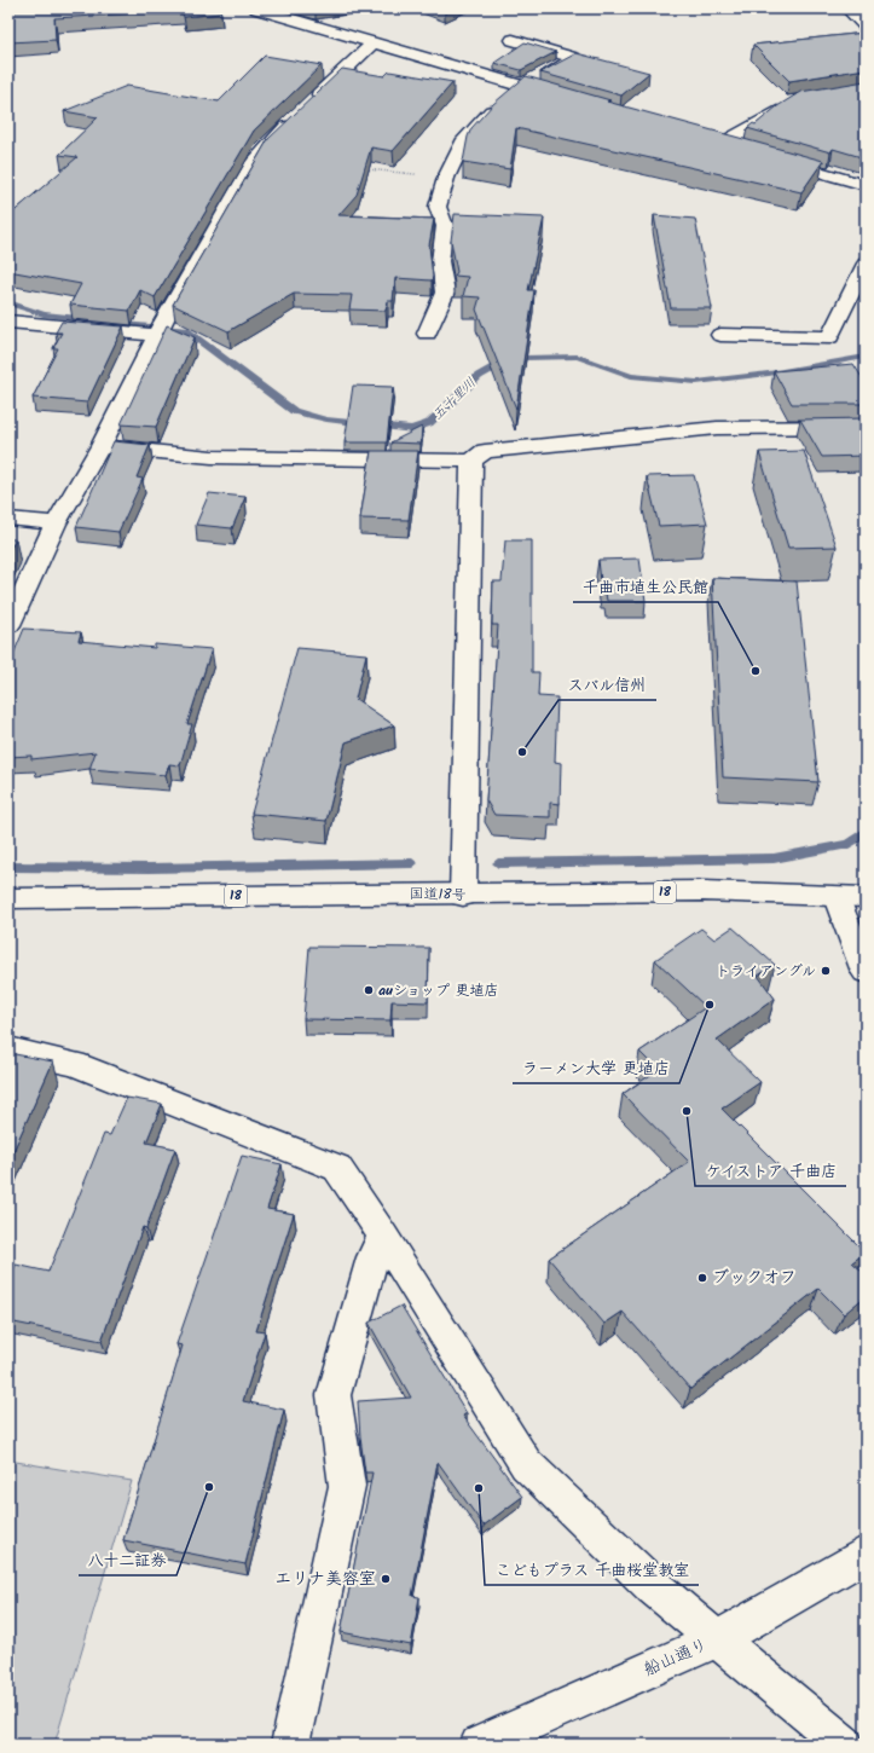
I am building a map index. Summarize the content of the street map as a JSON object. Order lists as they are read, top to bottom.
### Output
{
  "streets": {
    "main road": ["18", "国道18号", "船山通り"]
  },
  "water": ["五十里川"],
  "places": [
    "千曲市埴生公民館",
    "スバル信州",
    "トライアングル",
    "auショップ 更埴店",
    "ラーメン大学 更埴店",
    "ケイストア 千曲店",
    "ブックオフ",
    "八十二証券",
    "こどもプラス 千曲桜堂教室",
    "エリナ美容室"
  ]
}
